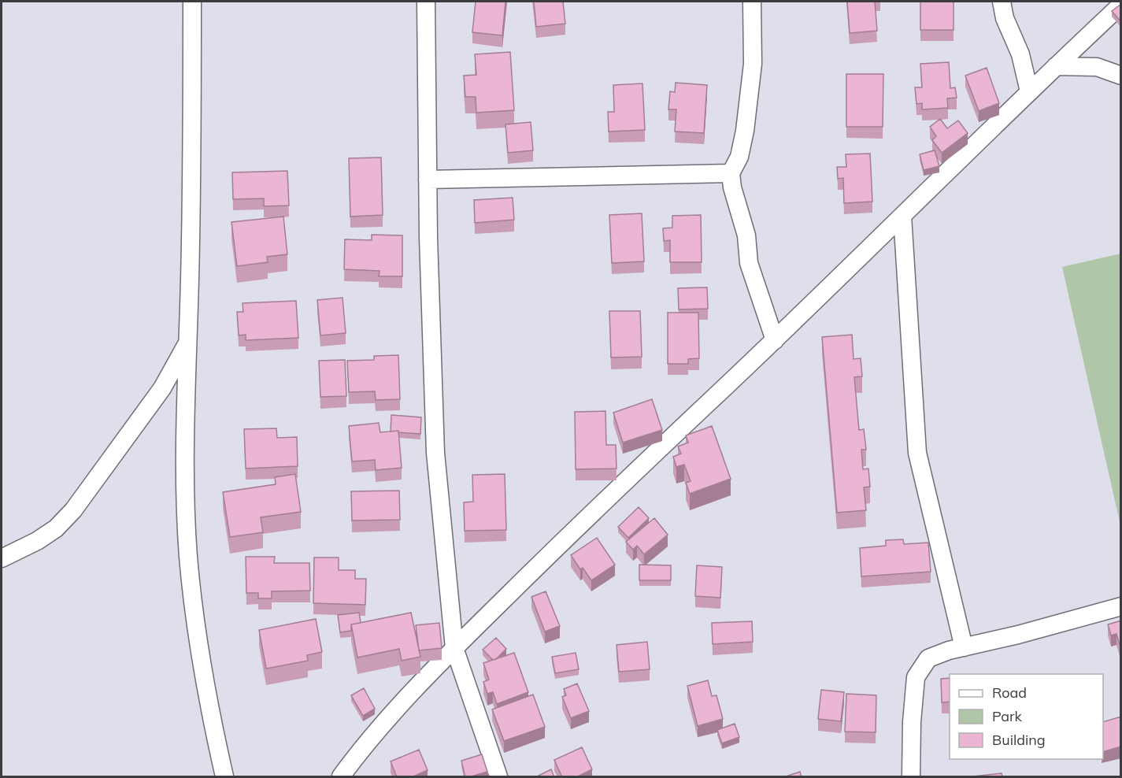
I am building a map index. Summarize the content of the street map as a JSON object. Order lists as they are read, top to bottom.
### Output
{
  "legend": ["Road", "Park", "Building"]
}
